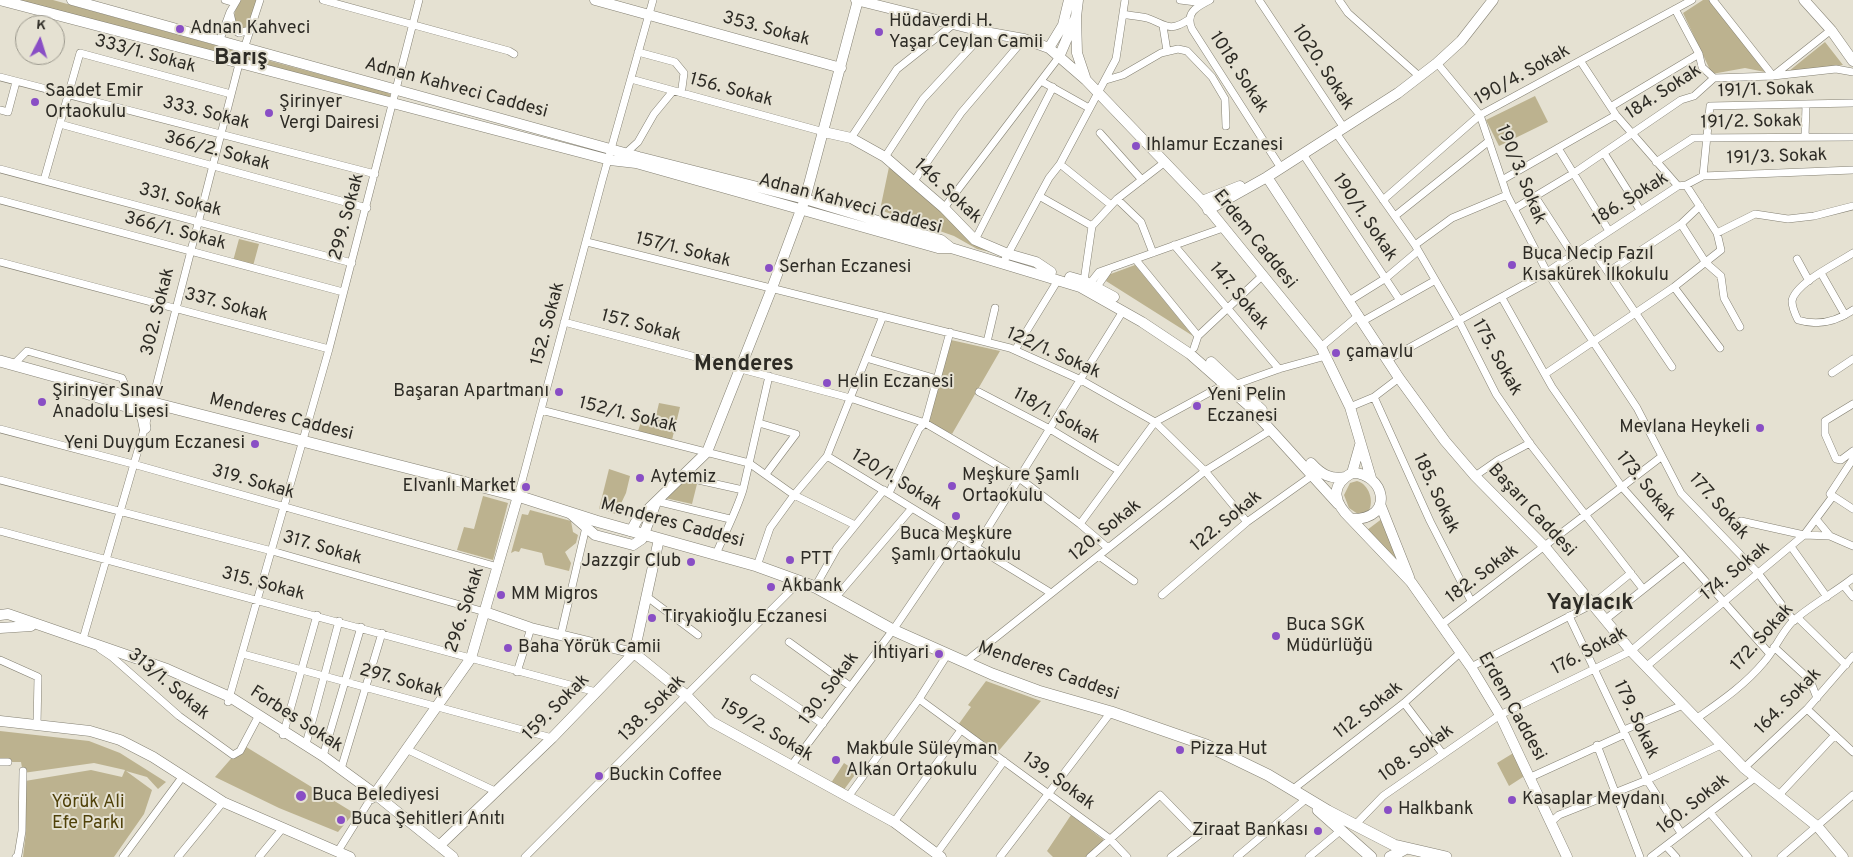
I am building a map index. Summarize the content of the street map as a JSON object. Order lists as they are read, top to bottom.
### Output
{
  "streets": {
    "main road": [
      "353. Sokak",
      "Adnan Kahveci Caddesi",
      "146. Sokak",
      "Erdem Caddesi",
      "Menderes Caddesi",
      "Başarı Caddesi",
      "317. Sokak",
      "296. Sokak",
      "159. Sokak",
      "Forbes Sokak",
      "159/2. Sokak"
    ],
    "street": [
      "333/1. Sokak",
      "1020. Sokak",
      "1018. Sokak",
      "190/4. Sokak",
      "156. Sokak",
      "191/1. Sokak",
      "184. Sokak",
      "333. Sokak",
      "191/2. Sokak",
      "366/2. Sokak",
      "191/3. Sokak",
      "190/3. Sokak",
      "186. Sokak",
      "331. Sokak",
      "299. Sokak",
      "190/1. Sokak",
      "366/1. Sokak",
      "157/1. Sokak",
      "147. Sokak",
      "337. Sokak",
      "302. Sokak",
      "152. Sokak",
      "157. Sokak",
      "122/1. Sokak",
      "175. Sokak",
      "152/1. Sokak",
      "118/1. Sokak",
      "120/1. Sokak",
      "319. Sokak",
      "173. Sokak",
      "185. Sokak",
      "177. Sokak",
      "122. Sokak",
      "120. Sokak",
      "174. Sokak",
      "182. Sokak",
      "315. Sokak",
      "172. Sokak",
      "176. Sokak",
      "297. Sokak",
      "313/1. Sokak",
      "130. Sokak",
      "164. Sokak",
      "138. Sokak",
      "112. Sokak",
      "179. Sokak",
      "108. Sokak",
      "139. Sokak",
      "160. Sokak"
    ]
  },
  "crossings": [
    ["353. Sokak", "152. Sokak"],
    ["333/1. Sokak", "333. Sokak"],
    ["333/1. Sokak", "302. Sokak"],
    ["1020. Sokak", "175. Sokak"],
    ["190/4. Sokak", "190/3. Sokak"],
    ["190/4. Sokak", "175. Sokak"],
    ["Adnan Kahveci Caddesi", "146. Sokak"],
    ["Adnan Kahveci Caddesi", "299. Sokak"],
    ["Adnan Kahveci Caddesi", "302. Sokak"],
    ["Adnan Kahveci Caddesi", "152. Sokak"],
    ["156. Sokak", "146. Sokak"],
    ["156. Sokak", "152. Sokak"],
    ["191/1. Sokak", "191/2. Sokak"],
    ["184. Sokak", "190/3. Sokak"],
    ["333. Sokak", "299. Sokak"],
    ["333. Sokak", "302. Sokak"],
    ["366/2. Sokak", "299. Sokak"],
    ["366/2. Sokak", "302. Sokak"],
    ["191/3. Sokak", "186. Sokak"],
    ["190/3. Sokak", "186. Sokak"],
    ["190/3. Sokak", "177. Sokak"],
    ["190/3. Sokak", "182. Sokak"],
    ["186. Sokak", "175. Sokak"],
    ["186. Sokak", "173. Sokak"],
    ["186. Sokak", "Başarı Caddesi"],
    ["331. Sokak", "299. Sokak"],
    ["331. Sokak", "302. Sokak"],
    ["299. Sokak", "366/1. Sokak"],
    ["299. Sokak", "337. Sokak"],
    ["299. Sokak", "Menderes Caddesi"],
    ["299. Sokak", "319. Sokak"],
    ["299. Sokak", "317. Sokak"],
    ["299. Sokak", "315. Sokak"],
    ["299. Sokak", "297. Sokak"],
    ["299. Sokak", "Forbes Sokak"],
    ["366/1. Sokak", "302. Sokak"],
    ["Erdem Caddesi", "182. Sokak"],
    ["Erdem Caddesi", "176. Sokak"],
    ["Erdem Caddesi", "112. Sokak"],
    ["Erdem Caddesi", "108. Sokak"],
    ["157/1. Sokak", "152. Sokak"],
    ["157/1. Sokak", "122/1. Sokak"],
    ["337. Sokak", "302. Sokak"],
    ["302. Sokak", "Menderes Caddesi"],
    ["302. Sokak", "319. Sokak"],
    ["302. Sokak", "317. Sokak"],
    ["302. Sokak", "315. Sokak"],
    ["302. Sokak", "313/1. Sokak"],
    ["302. Sokak", "Forbes Sokak"],
    ["152. Sokak", "157. Sokak"],
    ["152. Sokak", "152/1. Sokak"],
    ["152. Sokak", "Menderes Caddesi"],
    ["152. Sokak", "296. Sokak"],
    ["157. Sokak", "120. Sokak"],
    ["122/1. Sokak", "122. Sokak"],
    ["122/1. Sokak", "120. Sokak"],
    ["175. Sokak", "182. Sokak"],
    ["Menderes Caddesi", "120. Sokak"],
    ["Menderes Caddesi", "296. Sokak"],
    ["Menderes Caddesi", "130. Sokak"],
    ["Menderes Caddesi", "138. Sokak"],
    ["Menderes Caddesi", "112. Sokak"],
    ["Menderes Caddesi", "108. Sokak"],
    ["120/1. Sokak", "120. Sokak"],
    ["120/1. Sokak", "130. Sokak"],
    ["319. Sokak", "296. Sokak"],
    ["173. Sokak", "174. Sokak"],
    ["173. Sokak", "182. Sokak"],
    ["173. Sokak", "172. Sokak"],
    ["173. Sokak", "176. Sokak"],
    ["173. Sokak", "164. Sokak"],
    ["185. Sokak", "182. Sokak"],
    ["177. Sokak", "174. Sokak"],
    ["177. Sokak", "182. Sokak"],
    ["177. Sokak", "172. Sokak"],
    ["177. Sokak", "164. Sokak"],
    ["Başarı Caddesi", "174. Sokak"],
    ["Başarı Caddesi", "182. Sokak"],
    ["Başarı Caddesi", "172. Sokak"],
    ["Başarı Caddesi", "176. Sokak"],
    ["Başarı Caddesi", "164. Sokak"],
    ["Başarı Caddesi", "160. Sokak"],
    ["317. Sokak", "296. Sokak"],
    ["317. Sokak", "159. Sokak"],
    ["317. Sokak", "159/2. Sokak"],
    ["315. Sokak", "296. Sokak"],
    ["315. Sokak", "159. Sokak"],
    ["296. Sokak", "297. Sokak"],
    ["296. Sokak", "Forbes Sokak"],
    ["176. Sokak", "179. Sokak"],
    ["176. Sokak", "108. Sokak"],
    ["297. Sokak", "159. Sokak"],
    ["313/1. Sokak", "Forbes Sokak"],
    ["130. Sokak", "159/2. Sokak"],
    ["159. Sokak", "Forbes Sokak"],
    ["159. Sokak", "159/2. Sokak"],
    ["138. Sokak", "159/2. Sokak"],
    ["179. Sokak", "160. Sokak"]
  ],
  "districts": ["Barış", "Menderes", "Yaylacık"],
  "parks": ["Yörük Ali Efe Parkı"],
  "places": [
    "Adnan Kahveci",
    "Hüdaverdi H. Yaşar Ceylan Camii",
    "Saadet Emir Ortaokulu",
    "Şirinyer Vergi Dairesi",
    "Ihlamur Eczanesi",
    "Buca Necip Fazıl Kısakürek İlkokulu",
    "Serhan Eczanesi",
    "çamavlu",
    "Helin Eczanesi",
    "Başaran Apartmanı",
    "Şirinyer Sınav Anadolu Lisesi",
    "Yeni Pelin Eczanesi",
    "Mevlana Heykeli",
    "Yeni Duygum Eczanesi",
    "Aytemiz",
    "Meşkure Şamlı Ortaokulu",
    "Elvanlı Market",
    "Buca Meşkure Şamlı Ortaokulu",
    "PTT",
    "Jazzgir Club",
    "Akbank",
    "MM Migros",
    "Tiryakioğlu Eczanesi",
    "Buca SGK Müdürlüğü",
    "Baha Yörük Camii",
    "İhtiyari",
    "Pizza Hut",
    "Makbule Süleyman Alkan Ortaokulu",
    "Buckin Coffee",
    "Buca Belediyesi",
    "Kasaplar Meydanı",
    "Halkbank",
    "Buca Şehitleri Anıtı",
    "Ziraat Bankası"
  ],
  "north": "top"
}
